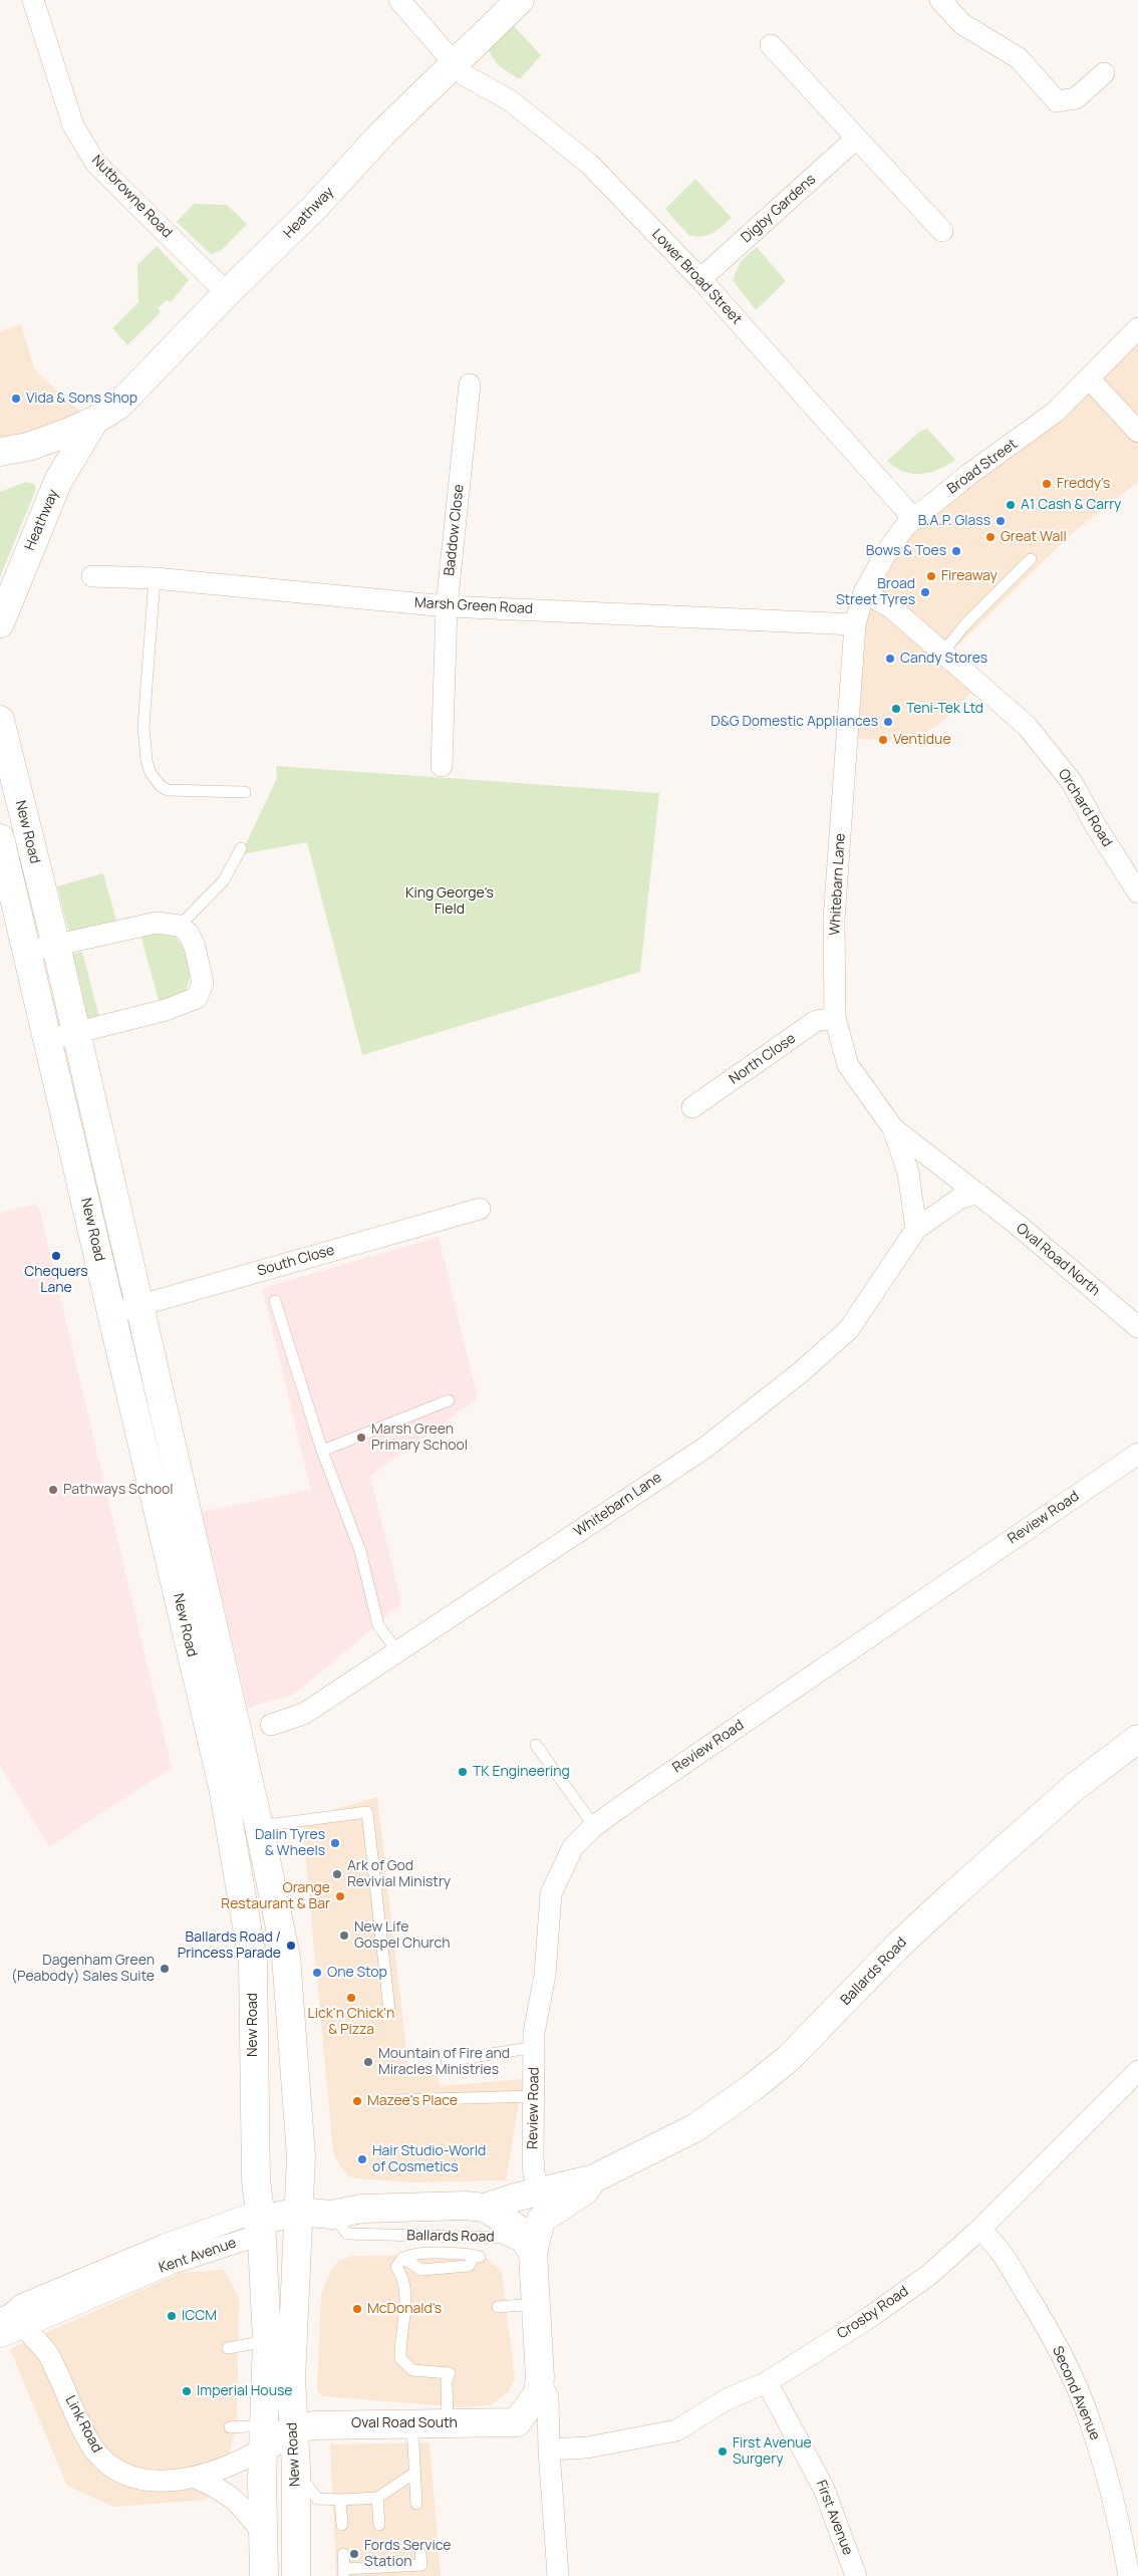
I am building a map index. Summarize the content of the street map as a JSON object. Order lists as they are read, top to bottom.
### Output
{
  "streets": {
    "main road": [
      "Heathway",
      "New Road",
      "Ballards Road",
      "Oval Road South"
    ],
    "street": [
      "Nutbrowne Road",
      "Digby Gardens",
      "Lower Broad Street",
      "Broad Street",
      "Baddow Close",
      "Marsh Green Road",
      "Orchard Road",
      "Whitebarn Lane",
      "North Close",
      "Oval Road North",
      "South Close",
      "Review Road",
      "Kent Avenue",
      "Crosby Road",
      "Second Avenue",
      "Link Road",
      "First Avenue"
    ]
  },
  "crossings": [
    ["Nutbrowne Road", "Heathway"],
    ["Digby Gardens", "Lower Broad Street"],
    ["Heathway", "Lower Broad Street"],
    ["Lower Broad Street", "Broad Street"],
    ["Broad Street", "Marsh Green Road"],
    ["Broad Street", "Orchard Road"],
    ["Broad Street", "Whitebarn Lane"],
    ["Baddow Close", "Marsh Green Road"],
    ["Marsh Green Road", "Whitebarn Lane"],
    ["New Road", "South Close"],
    ["New Road", "Ballards Road"],
    ["New Road", "Kent Avenue"],
    ["New Road", "Oval Road South"],
    ["New Road", "Link Road"],
    ["Whitebarn Lane", "North Close"],
    ["Whitebarn Lane", "Oval Road North"],
    ["Review Road", "Ballards Road"],
    ["Ballards Road", "Oval Road South"],
    ["Kent Avenue", "Link Road"],
    ["Crosby Road", "Second Avenue"],
    ["Crosby Road", "Oval Road South"],
    ["Crosby Road", "First Avenue"]
  ],
  "parks": ["King George's Field"],
  "places": [
    "Vida & Sons Shop",
    "Freddy's",
    "A1 Cash & Carry",
    "B.A.P. Glass",
    "Great Wall",
    "Bows & Toes",
    "Fireaway",
    "Broad Street Tyres",
    "Candy Stores",
    "Teni-Tek Ltd",
    "D&G Domestic Appliances",
    "Ventidue",
    "Chequers Lane",
    "Marsh Green Primary School",
    "Pathways School",
    "TK Engineering",
    "Dalin Tyres & Wheels",
    "Ark of God Revivial Ministry",
    "Orange Restaurant & Bar",
    "New Life Gospel Church",
    "Ballards Road / Princess Parade",
    "Dagenham Green (Peabody) Sales Suite",
    "One Stop",
    "Lick'n Chick'n & Pizza",
    "Mountain of Fire and Miracles Ministries",
    "Mazee's Place",
    "Hair Studio-World of Cosmetics",
    "McDonald's",
    "ICCM",
    "Imperial House",
    "First Avenue Surgery",
    "Fords Service Station"
  ]
}
